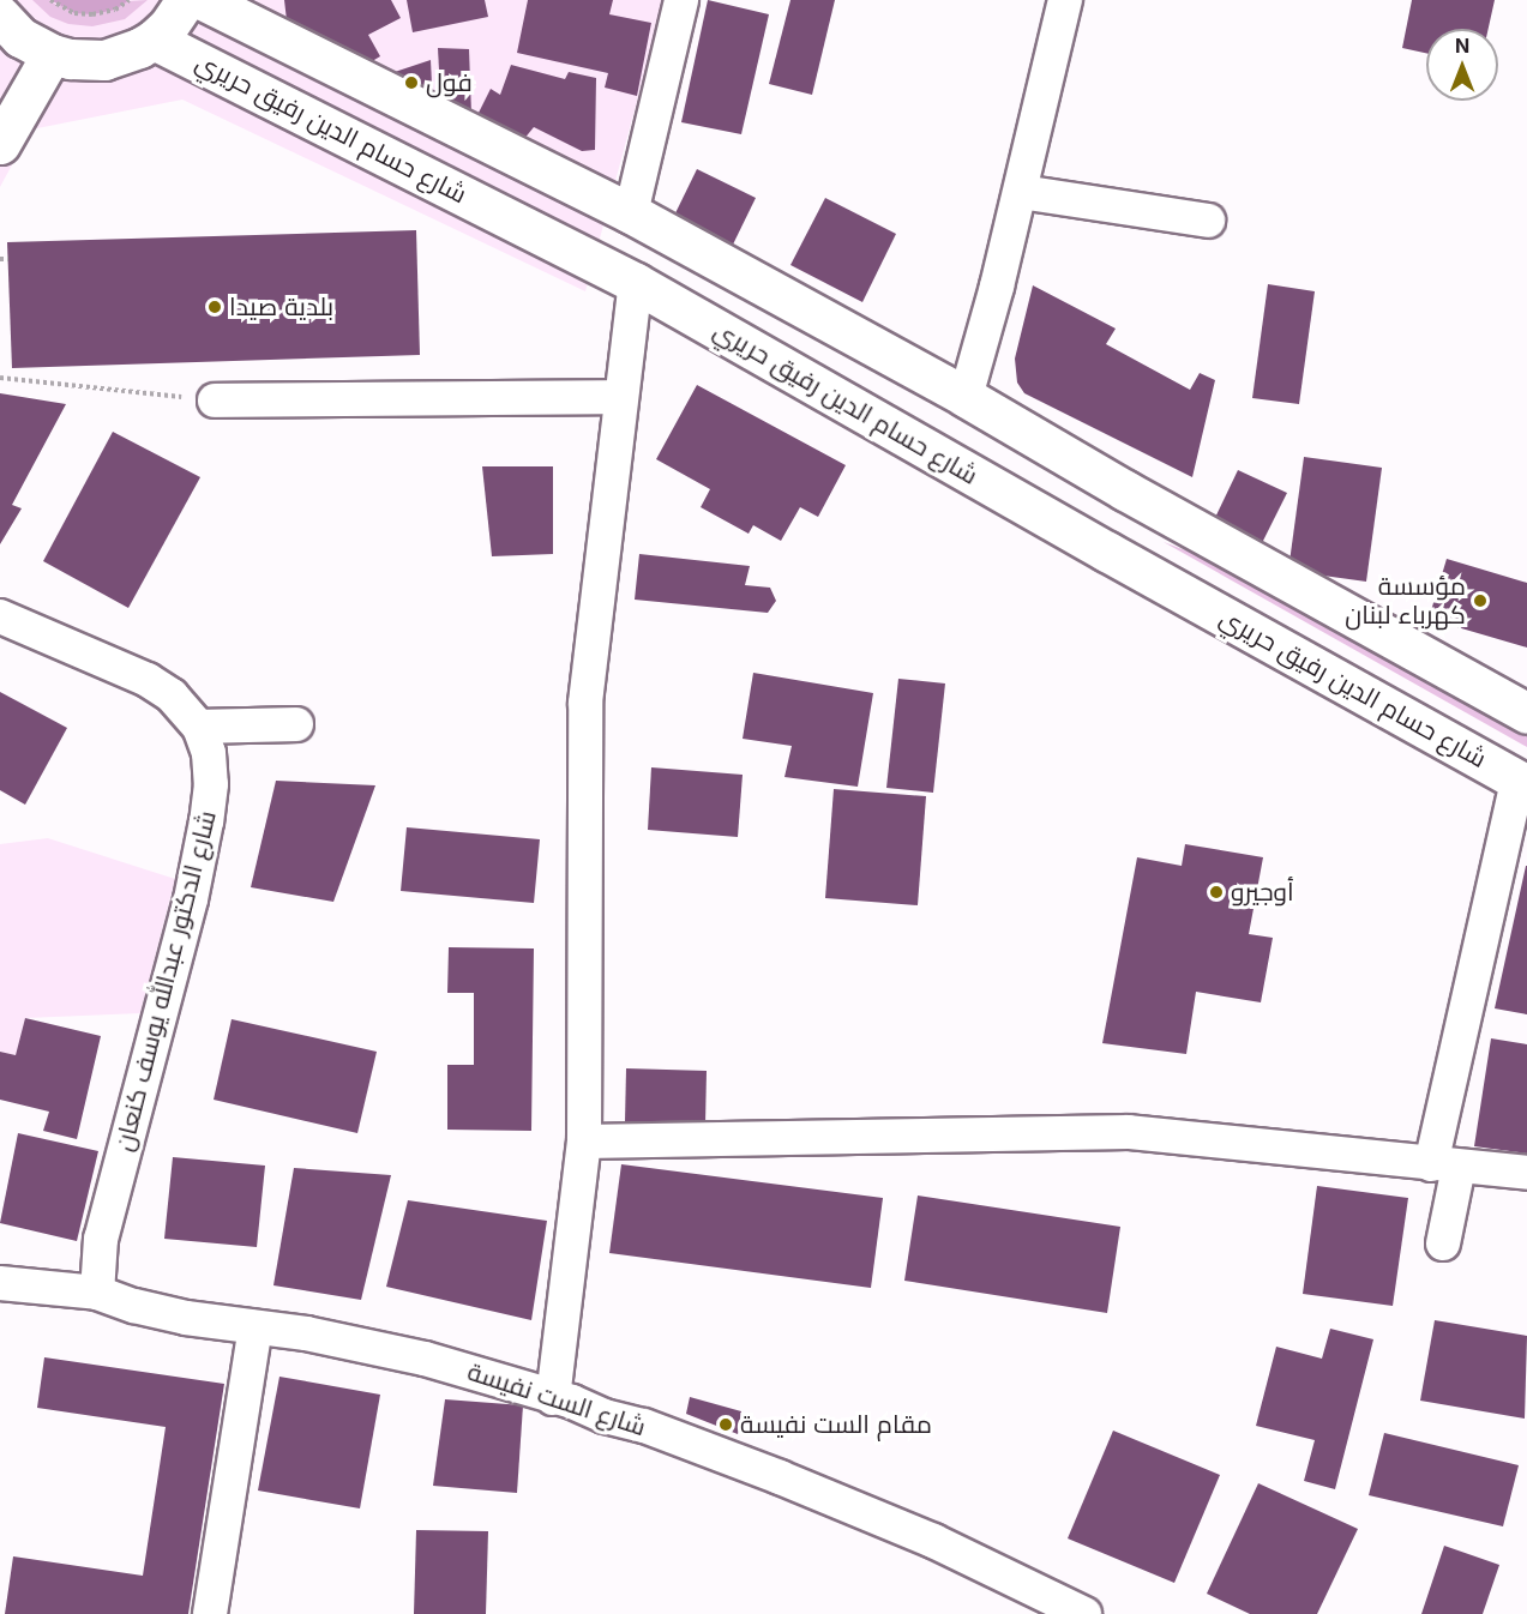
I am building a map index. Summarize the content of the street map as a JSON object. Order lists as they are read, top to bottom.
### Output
{
  "streets": {
    "main road": ["شارع حسام الدين رفيق حريري"],
    "street": ["شارع الدكتور عبدالله يوسف كنعان", "شارع الست نفيسة"]
  },
  "crossings": [
    ["شارع الدكتور عبدالله يوسف كنعان", "شارع الست نفيسة"]
  ],
  "places": [
    "فول",
    "بلدية صيدا",
    "مؤسسة كهرباء لبنان",
    "أوجيرو",
    "مقام الست نفيسة"
  ],
  "north": "top"
}
